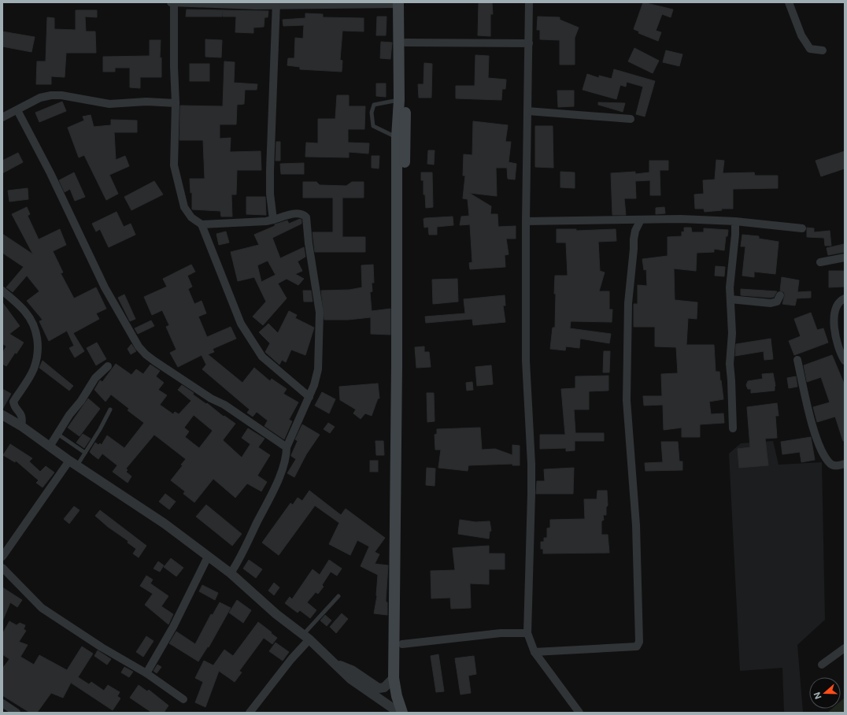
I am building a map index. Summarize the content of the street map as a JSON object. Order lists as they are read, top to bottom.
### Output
{
  "north": "left"
}
